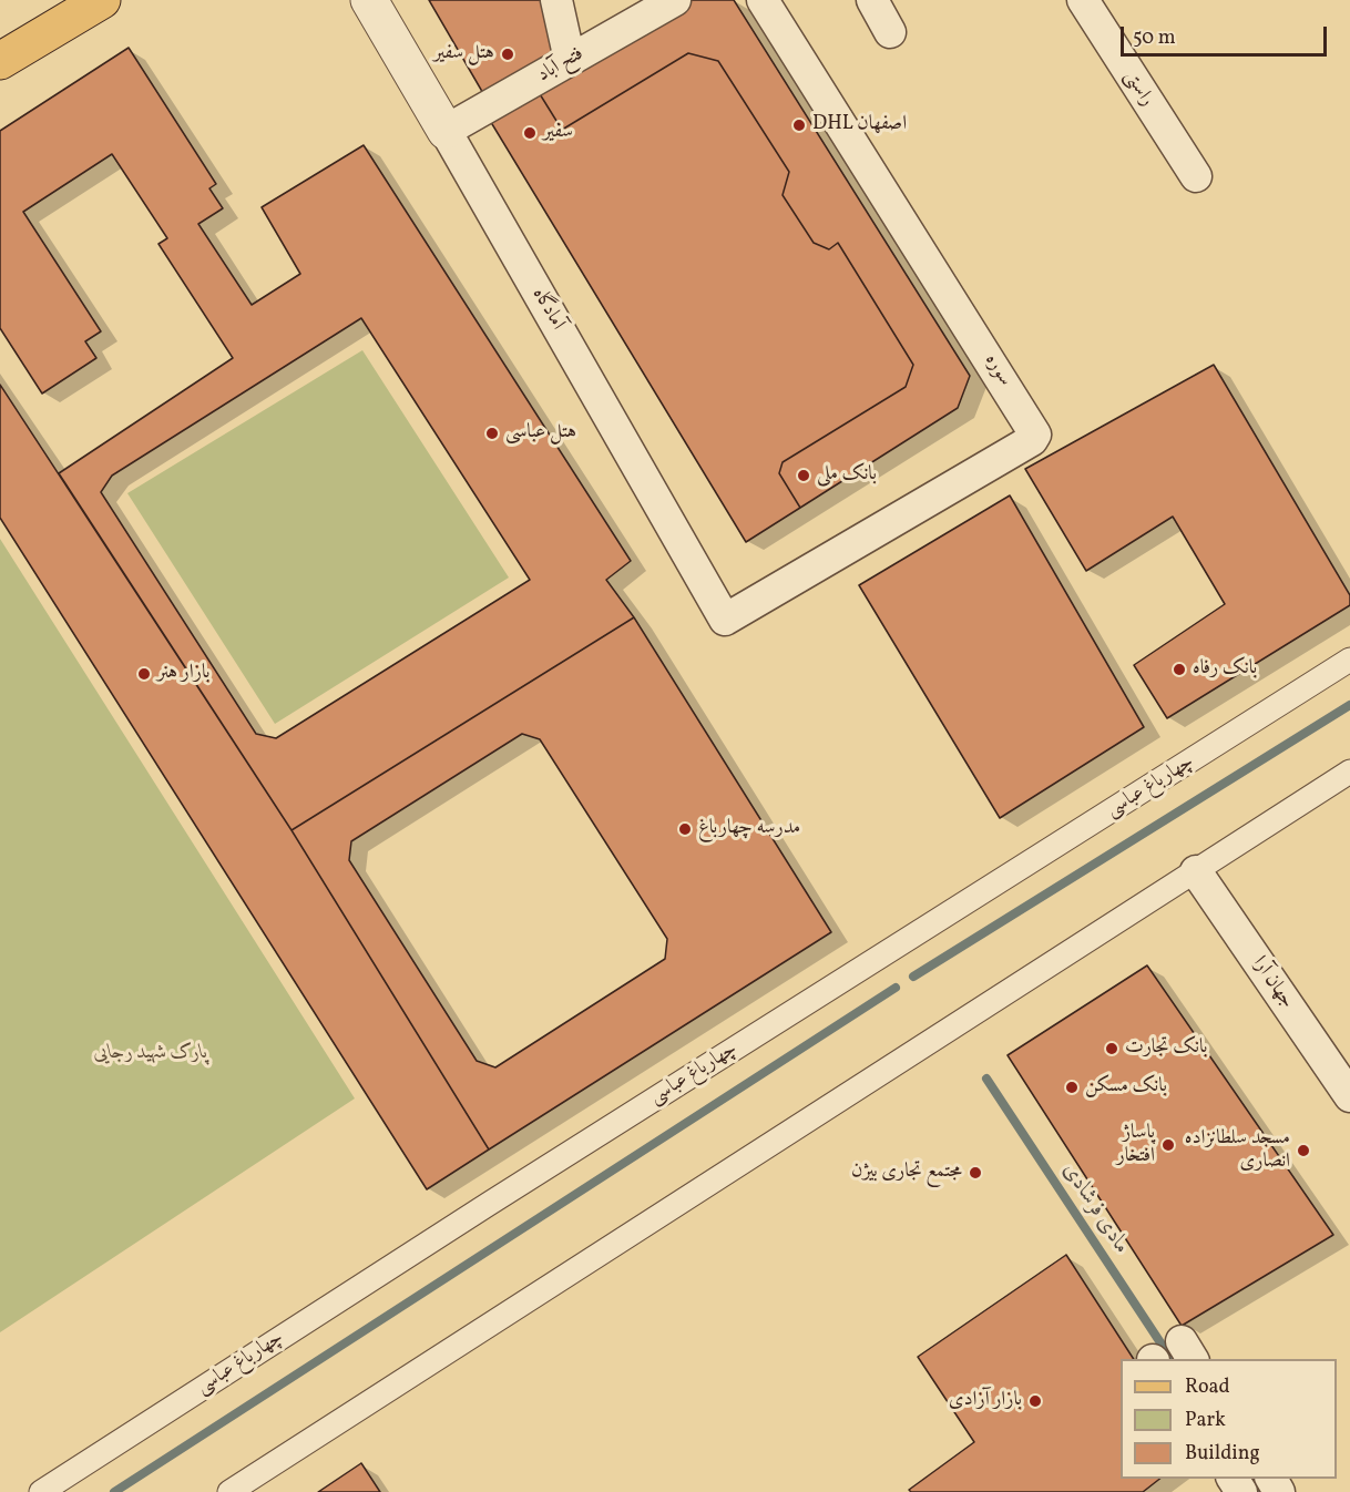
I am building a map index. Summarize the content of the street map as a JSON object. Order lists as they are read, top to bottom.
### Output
{
  "streets": {
    "street": [
      "فتح آباد",
      "راستی",
      "آمادگاه",
      "سوره",
      "چهارباغ عباسی",
      "جهان آرا"
    ]
  },
  "crossings": [
    ["فتح آباد", "آمادگاه"],
    ["آمادگاه", "سوره"]
  ],
  "water": ["مادی فرشادی"],
  "parks": ["پارک شهید رجایی"],
  "places": [
    "هتل سفیر",
    "DHL اصفهان",
    "سفیر",
    "هتل عباسی",
    "بانک ملی",
    "بانک رفاه",
    "بازار هنر",
    "مدرسه چهارباغ",
    "بانک تجارت",
    "بانک مسکن",
    "پاساژ افتخار",
    "مسجد سلطانزاده انصاری",
    "مجتمع تجاری بیژن",
    "بازار آزادی"
  ],
  "legend": ["Road", "Park", "Building"],
  "scale_bar": "50 m"
}
